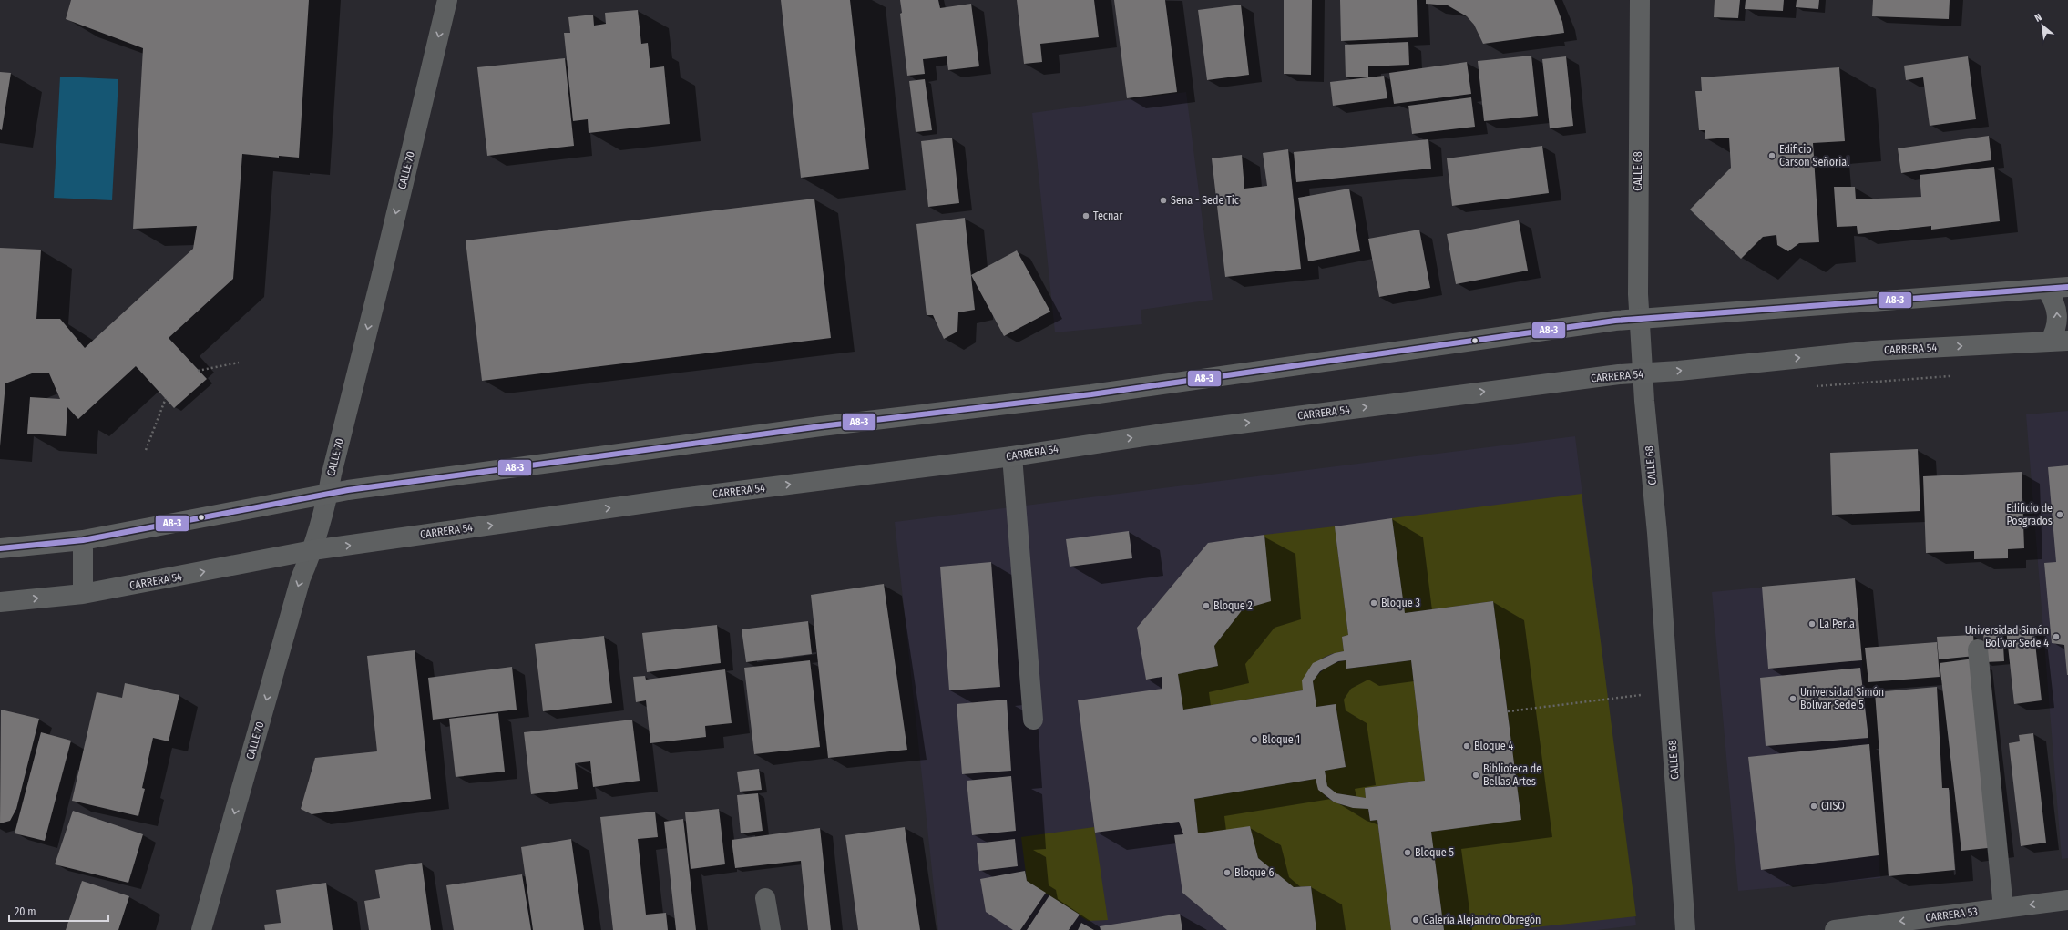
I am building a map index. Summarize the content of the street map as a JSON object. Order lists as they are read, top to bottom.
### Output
{
  "streets": {
    "main road": ["CARRERA 54"],
    "street": ["CALLE 70", "CALLE 68", "CARRERA 53"]
  },
  "crossings": [
    ["CALLE 70", "CARRERA 54"],
    ["CALLE 68", "CARRERA 54"]
  ],
  "one_way": ["CALLE 70", "CARRERA 53"],
  "places": [
    "Edificio Carson Señorial",
    "Sena - Sede Tic",
    "Tecnar",
    "Edificio de Posgrados",
    "Bloque 3",
    "Bloque 2",
    "La Perla",
    "Universidad Simón Bolívar Sede 4",
    "Universidad Simón Bolívar Sede 5",
    "Bloque 1",
    "Bloque 4",
    "Biblioteca de Bellas Artes",
    "CIISO",
    "Bloque 5",
    "Bloque 6",
    "Galería Alejandro Obregón"
  ],
  "lines": ["transit line A8-3"],
  "scale_bar": "20 m",
  "north": "top left"
}
